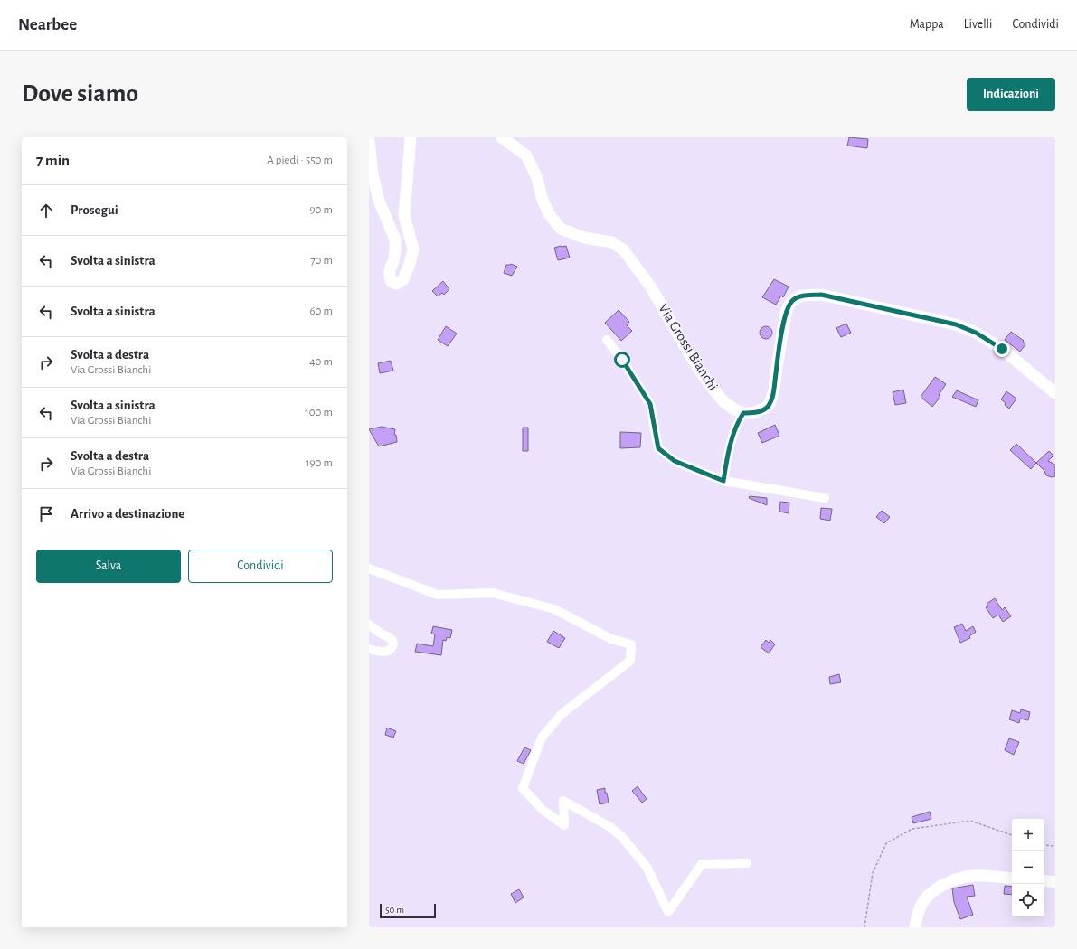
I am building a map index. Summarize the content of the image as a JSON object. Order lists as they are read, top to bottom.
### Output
{
  "streets": {
    "main road": ["Via Grossi Bianchi"]
  },
  "scale_bar": "50 m",
  "page": {
    "header": "Nearbee",
    "nav": ["Mappa", "Livelli", "Condividi"],
    "buttons": [
      "Indicazioni",
      ["Salva", "Condividi"]
    ],
    "title": "Dove siamo",
    "heading": ["7 min", "A piedi · 550 m"],
    "list": [
      ["Prosegui", "90 m"],
      ["Svolta a sinistra", "70 m"],
      ["Svolta a sinistra", "60 m"],
      ["Svolta a destra", "Via Grossi Bianchi", "40 m"],
      ["Svolta a sinistra", "Via Grossi Bianchi", "100 m"],
      ["Svolta a destra", "Via Grossi Bianchi", "190 m"],
      "Arrivo a destinazione"
    ],
    "map_buttons": ["+", "−"],
    "scale": "50 m"
  }
}
